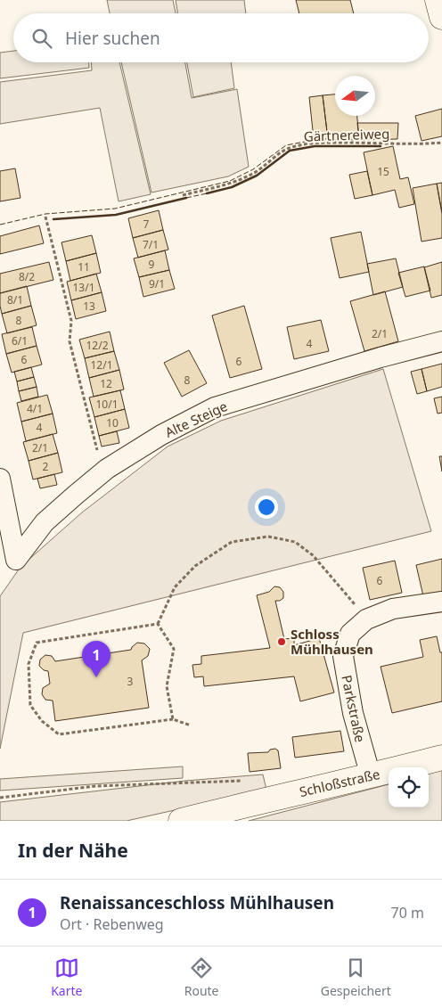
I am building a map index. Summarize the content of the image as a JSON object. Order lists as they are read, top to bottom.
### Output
{
  "streets": {
    "street": ["Alte Steige", "Parkstraße", "Schloßstraße"],
    "path": ["Gärtnereiweg"]
  },
  "crossings": [
    ["Parkstraße", "Schloßstraße"]
  ],
  "places": ["Schloss Mühlhausen"],
  "house_numbers": [
    "15",
    "7",
    "7/1",
    "9",
    "11",
    "8/2",
    "9/1",
    "13/1",
    "8/1",
    "13",
    "8",
    "2/1",
    "6/1",
    "4",
    "12/2",
    "6",
    "6",
    "12/1",
    "8",
    "12",
    "10/1",
    "4/1",
    "10",
    "4",
    "2/1",
    "2",
    "6",
    "3"
  ],
  "north": "left",
  "page": {
    "search": "Hier suchen",
    "pins": "1",
    "heading": "In der Nähe",
    "list": [
      {
        "mark": "1",
        "name": "Renaissanceschloss Mühlhausen",
        "note": "Ort · Rebenweg",
        "value": "70 m"
      }
    ],
    "nav": ["Karte", "Route", "Gespeichert"]
  }
}
